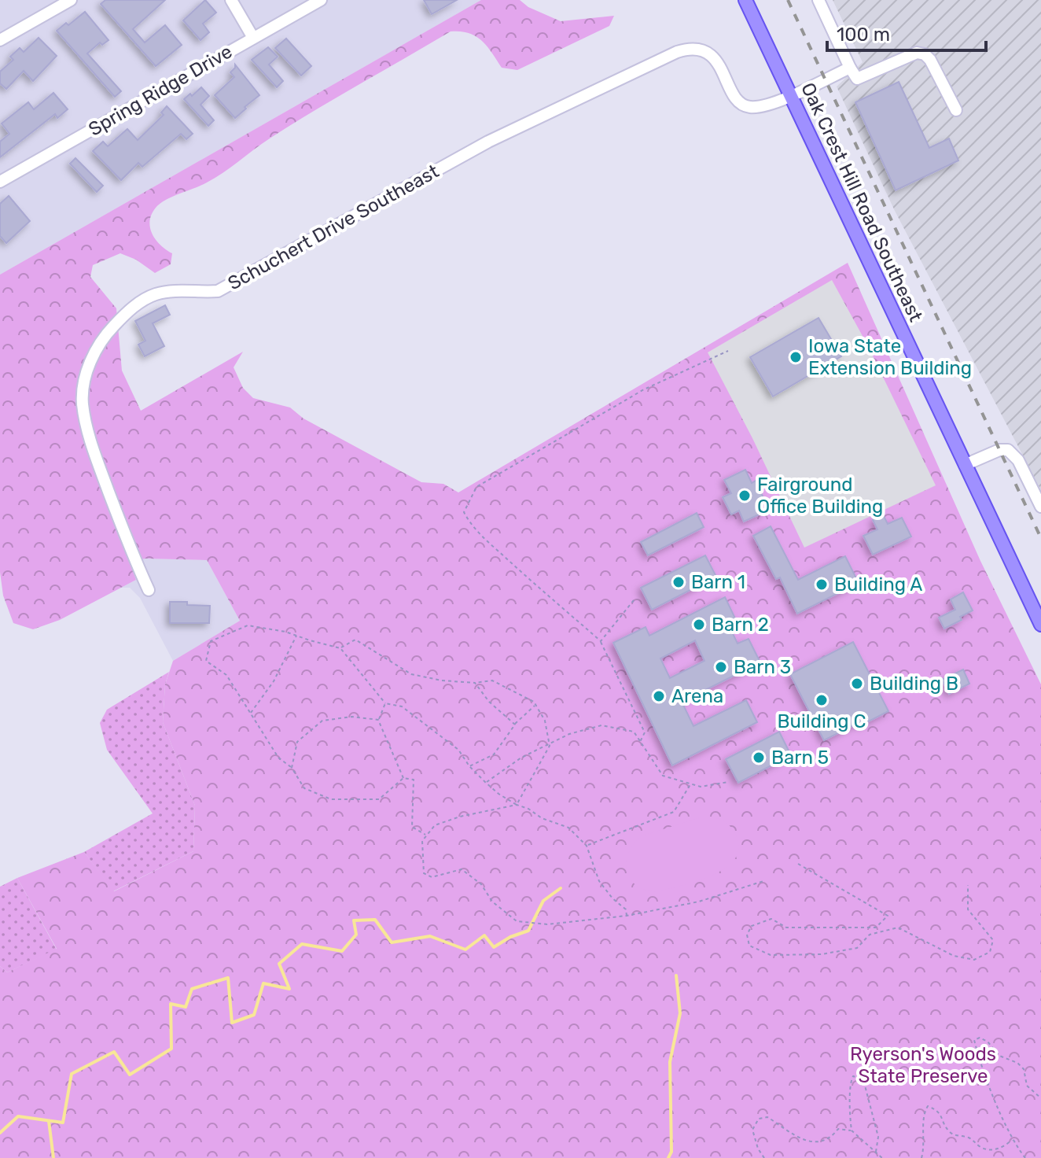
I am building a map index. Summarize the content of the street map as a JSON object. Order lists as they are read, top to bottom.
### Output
{
  "streets": {
    "main road": ["Oak Crest Hill Road Southeast"],
    "street": ["Spring Ridge Drive", "Schuchert Drive Southeast"]
  },
  "crossings": [
    ["Oak Crest Hill Road Southeast", "Schuchert Drive Southeast"]
  ],
  "parks": ["Ryerson's Woods State Preserve"],
  "places": [
    "Iowa State Extension Building",
    "Fairground Office Building",
    "Barn 1",
    "Building A",
    "Barn 2",
    "Barn 3",
    "Building B",
    "Arena",
    "Building C",
    "Barn 5"
  ],
  "scale_bar": "100 m"
}
